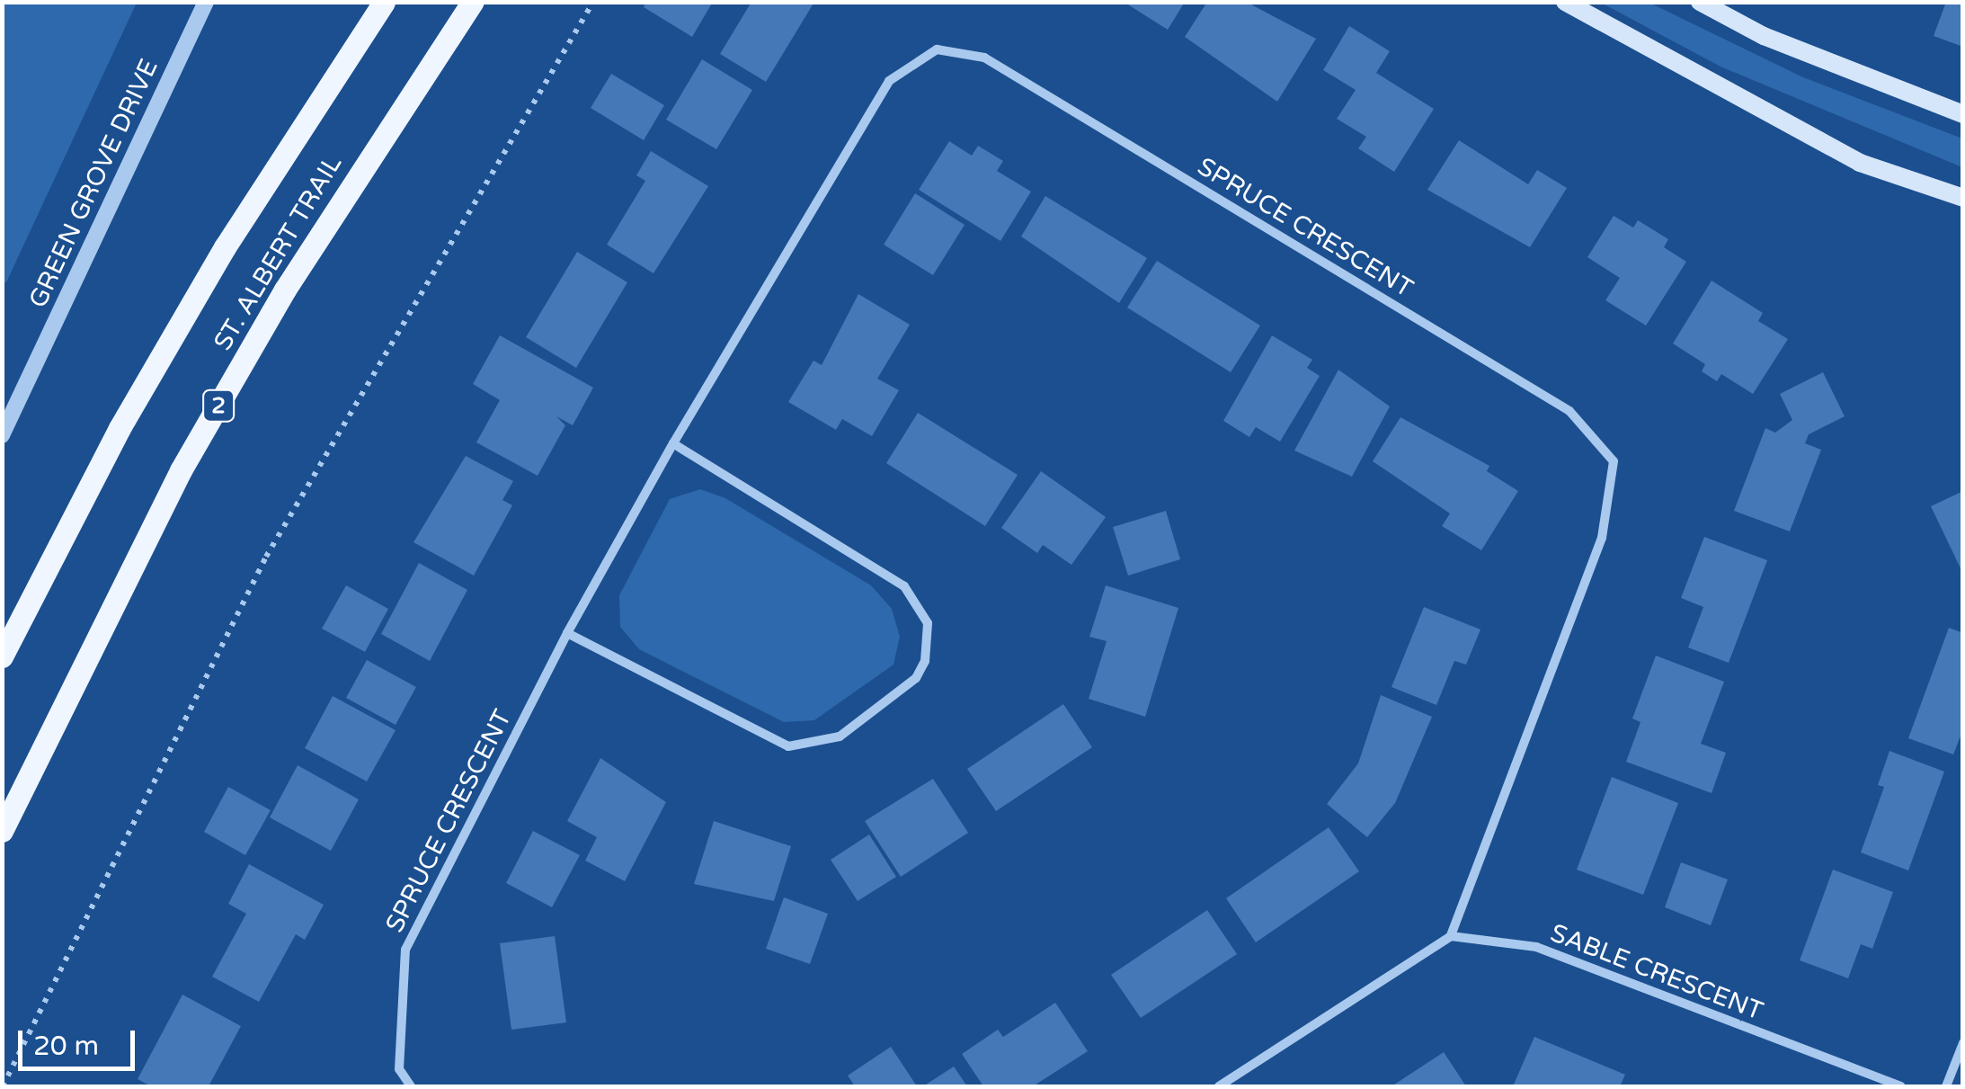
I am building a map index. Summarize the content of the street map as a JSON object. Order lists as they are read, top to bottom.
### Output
{
  "streets": {
    "main road": ["ST. ALBERT TRAIL", "2"],
    "street": ["GREEN GROVE DRIVE", "SPRUCE CRESCENT", "SABLE CRESCENT"]
  },
  "crossings": [
    ["SPRUCE CRESCENT", "SABLE CRESCENT"]
  ],
  "scale_bar": "20 m"
}
